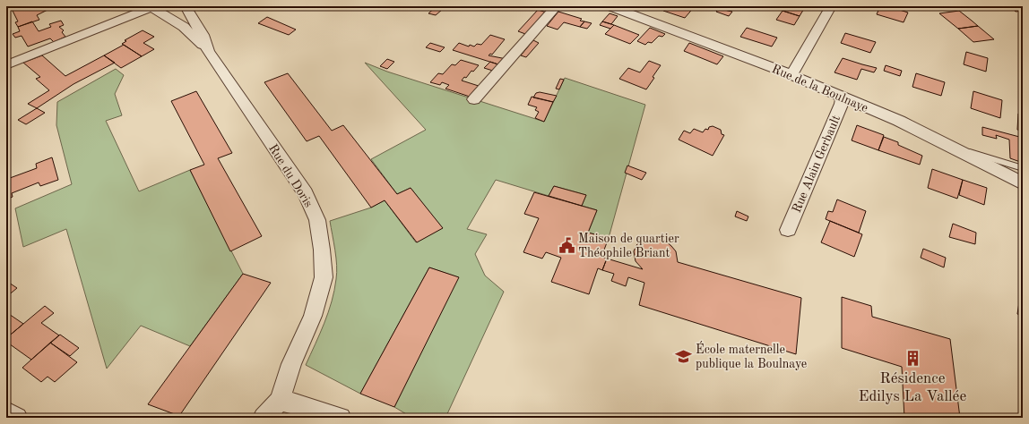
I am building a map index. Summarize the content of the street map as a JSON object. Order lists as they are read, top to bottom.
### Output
{
  "streets": {
    "street": ["Rue de la Boulnaye", "Rue Alain Gerbault", "Rue du Doris"]
  },
  "crossings": [
    ["Rue de la Boulnaye", "Rue Alain Gerbault"]
  ],
  "places": {
    "public building": ["Maison de quartier Théophile Briant"],
    "school or university": ["École maternelle publique la Boulnaye"],
    "building": ["Résidence Edilys La Vallée"]
  }
}
